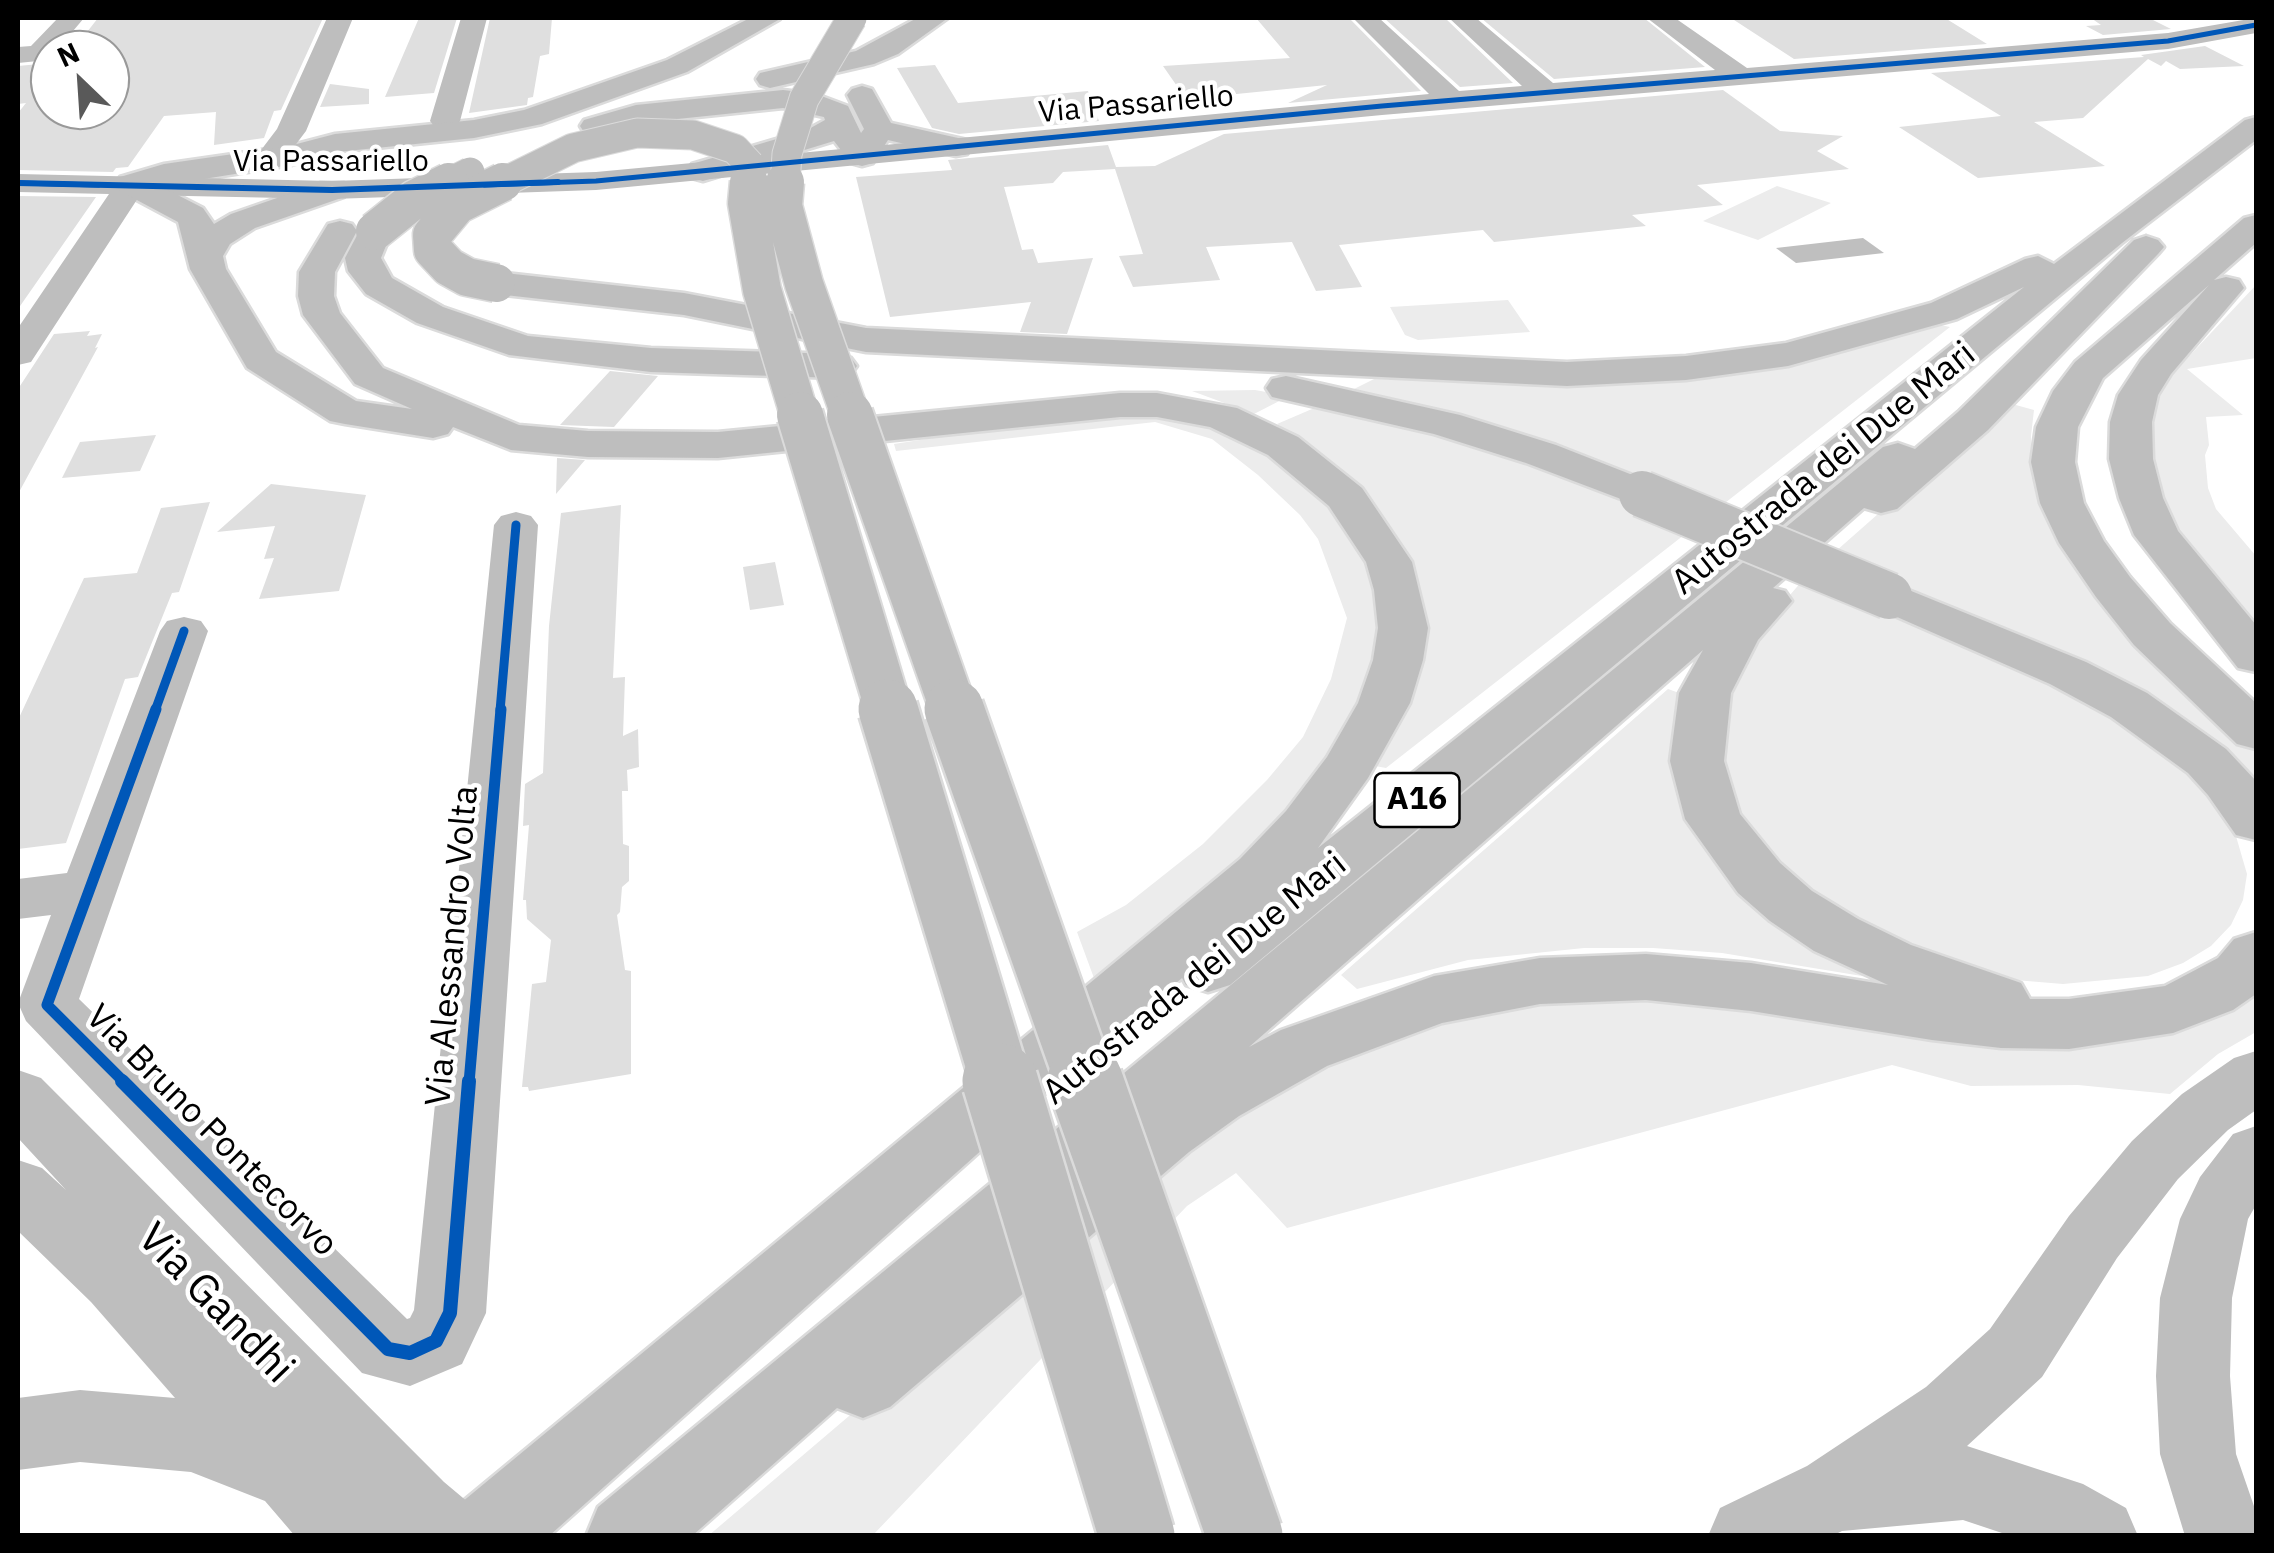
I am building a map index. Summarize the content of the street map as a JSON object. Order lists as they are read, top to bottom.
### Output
{
  "streets": {
    "highway": ["Autostrada dei Due Mari", "A16"],
    "street": [
      "Via Passariello",
      "Via Alessandro Volta",
      "Via Bruno Pontecorvo",
      "Via Gandhi"
    ]
  },
  "crossings": [
    ["Via Alessandro Volta", "Via Bruno Pontecorvo"]
  ],
  "north": "top left"
}
